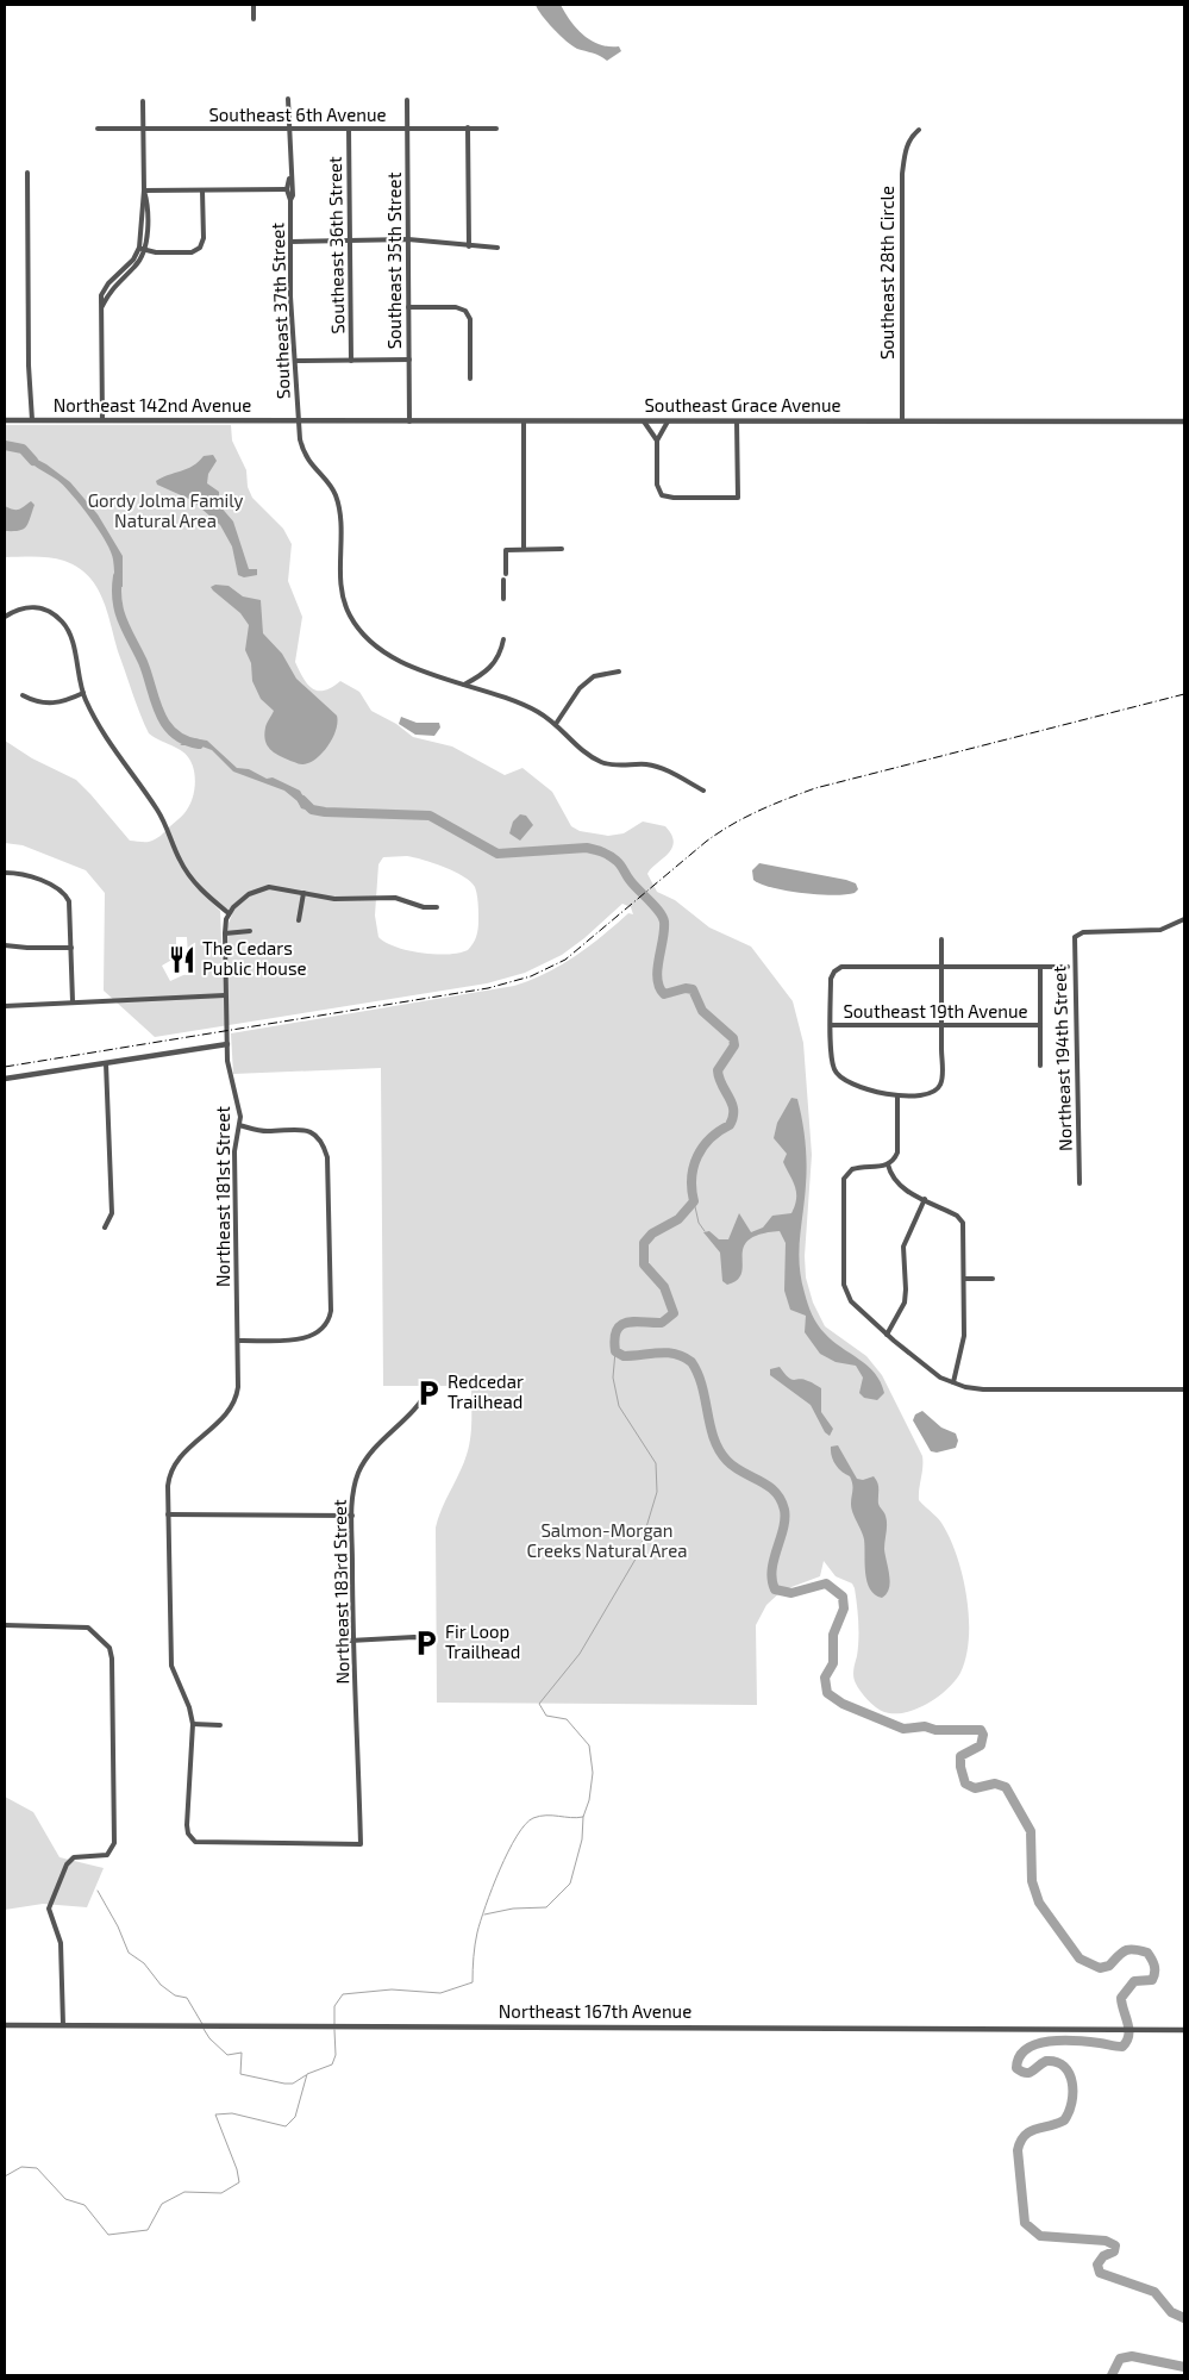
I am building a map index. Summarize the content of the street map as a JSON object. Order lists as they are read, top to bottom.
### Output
{
  "streets": {
    "street": [
      "Southeast 6th Avenue",
      "Southeast 36th Street",
      "Southeast 35th Street",
      "Southeast 28th Circle",
      "Southeast 37th Street",
      "Northeast 142nd Avenue",
      "Southeast Grace Avenue",
      "Southeast 19th Avenue",
      "Northeast 194th Street",
      "Northeast 181st Street",
      "Northeast 183rd Street",
      "Northeast 167th Avenue"
    ]
  },
  "crossings": [
    ["Southeast 6th Avenue", "Southeast 36th Street"],
    ["Southeast 6th Avenue", "Southeast 35th Street"],
    ["Southeast 6th Avenue", "Southeast 37th Street"],
    ["Southeast 35th Street", "Southeast Grace Avenue"],
    ["Southeast 28th Circle", "Southeast Grace Avenue"],
    ["Southeast 37th Street", "Northeast 142nd Avenue"],
    ["Southeast 37th Street", "Southeast Grace Avenue"],
    ["Northeast 142nd Avenue", "Southeast Grace Avenue"],
    ["Northeast 181st Street", "Northeast 183rd Street"]
  ],
  "parks": ["Gordy Jolma Family Natural Area", "Salmon-Morgan Creeks Natural Area"],
  "places": {
    "restaurant": ["The Cedars Public House"],
    "parking": ["Redcedar Trailhead", "Fir Loop Trailhead"]
  }
}
